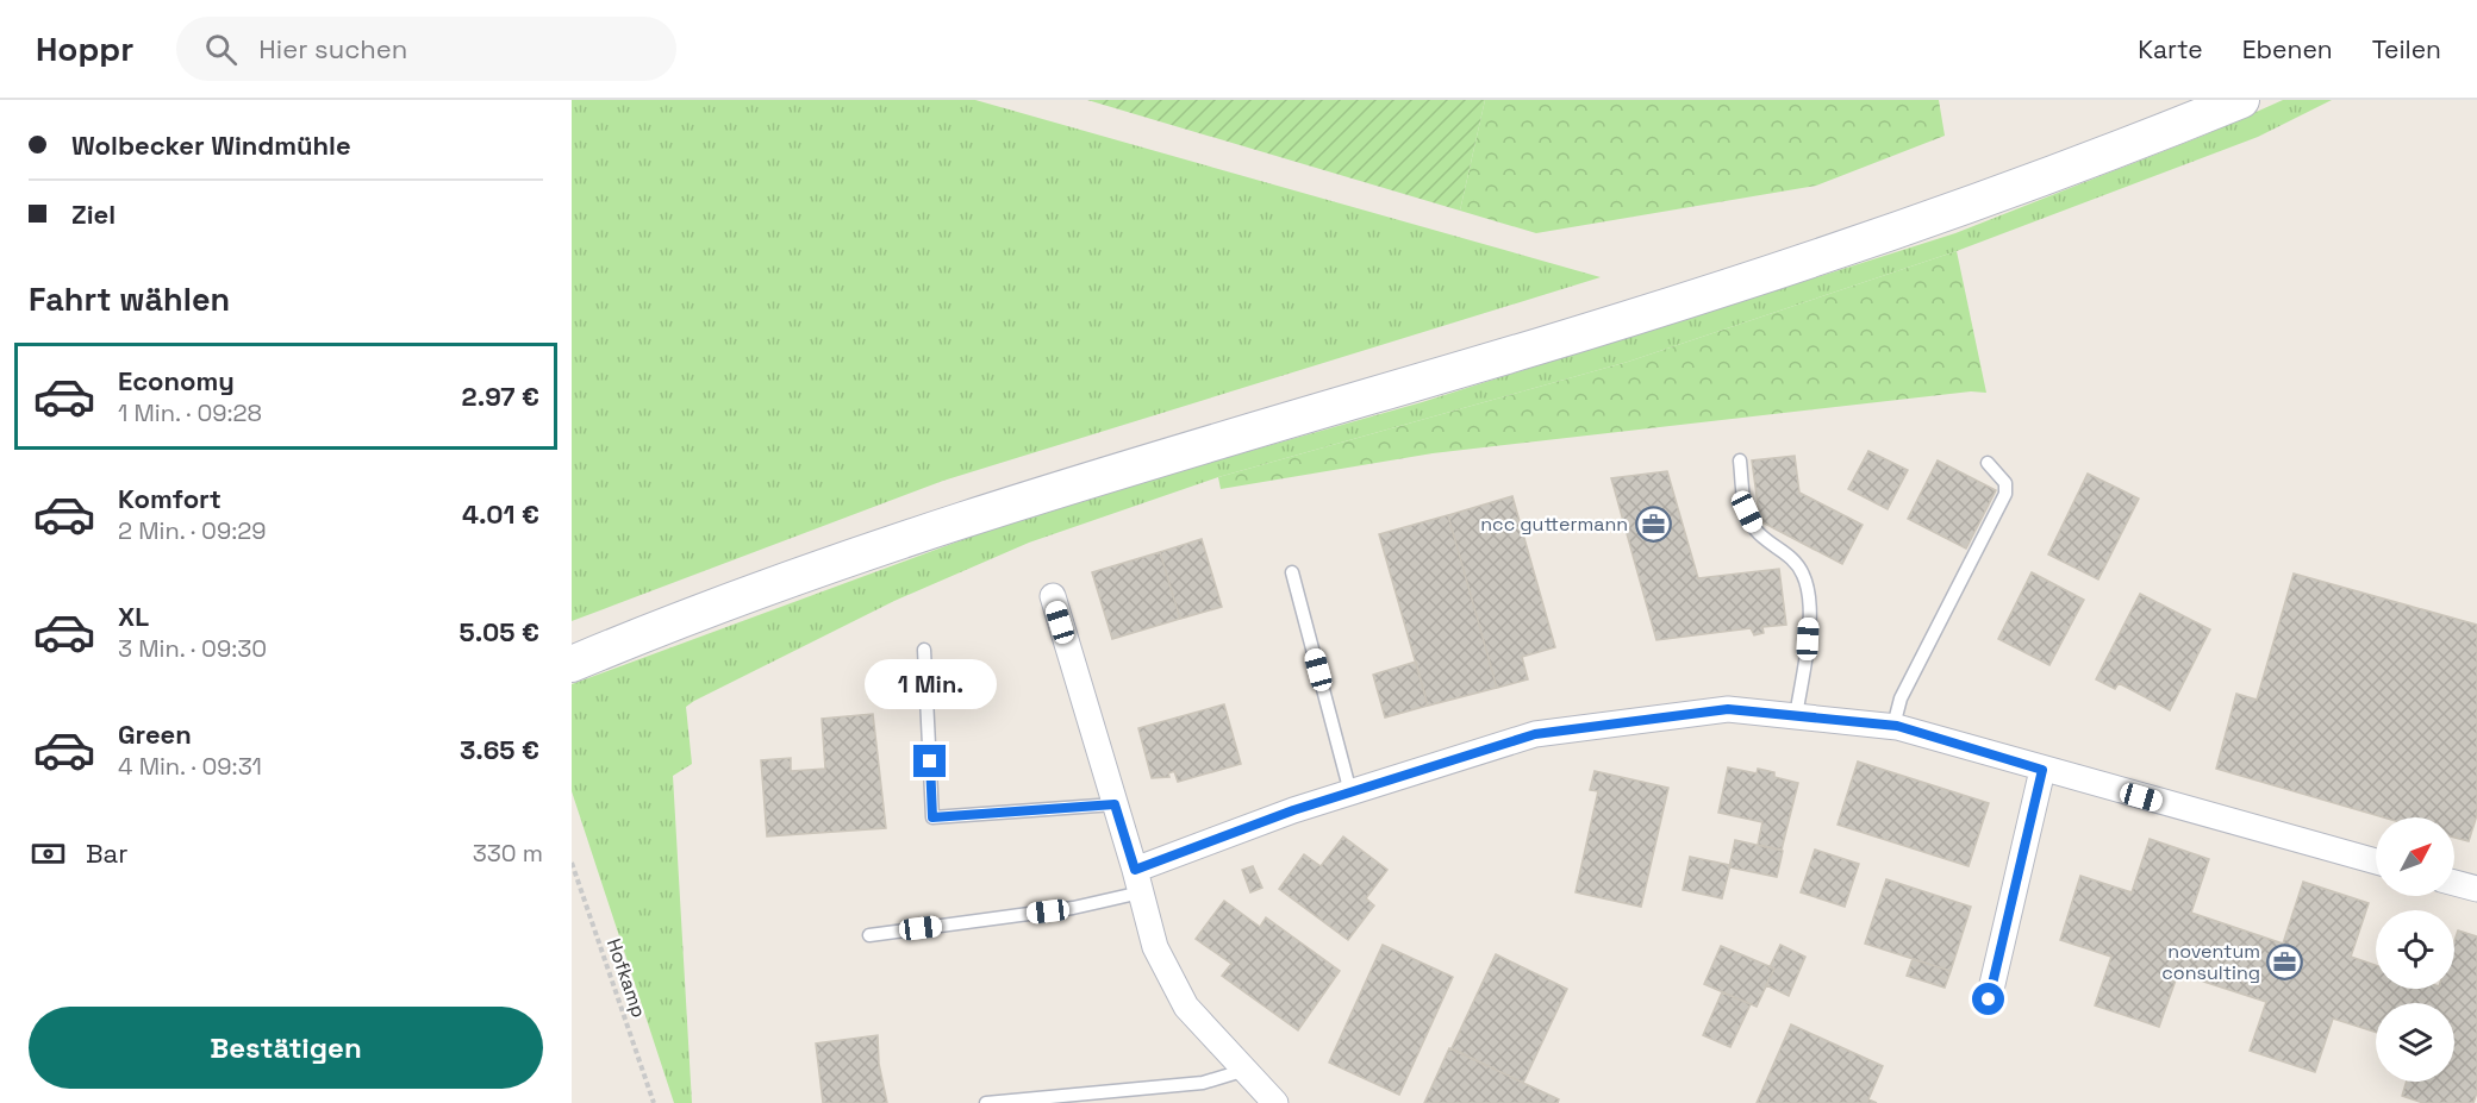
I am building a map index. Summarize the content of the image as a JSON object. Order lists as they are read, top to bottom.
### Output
{
  "streets": {
    "path": ["Hofkamp"]
  },
  "places": {
    "office": ["ncc guttermann", "noventum consulting"]
  },
  "north": "top right",
  "page": {
    "header": "Hoppr",
    "search": "Hier suchen",
    "nav": ["Karte", "Ebenen", "Teilen"],
    "banner": ["Wolbecker Windmühle", "Ziel"],
    "heading": "Fahrt wählen",
    "list": [
      {
        "name": "Economy",
        "note": "1 Min. · 09:28",
        "value": "2.97 €"
      },
      {
        "name": "Komfort",
        "note": "2 Min. · 09:29",
        "value": "4.01 €"
      },
      {
        "name": "XL",
        "note": "3 Min. · 09:30",
        "value": "5.05 €"
      },
      {
        "name": "Green",
        "note": "4 Min. · 09:31",
        "value": "3.65 €"
      }
    ],
    "bubble": "1 Min.",
    "pay": ["Bar", "330 m"],
    "buttons": "Bestätigen"
  }
}
